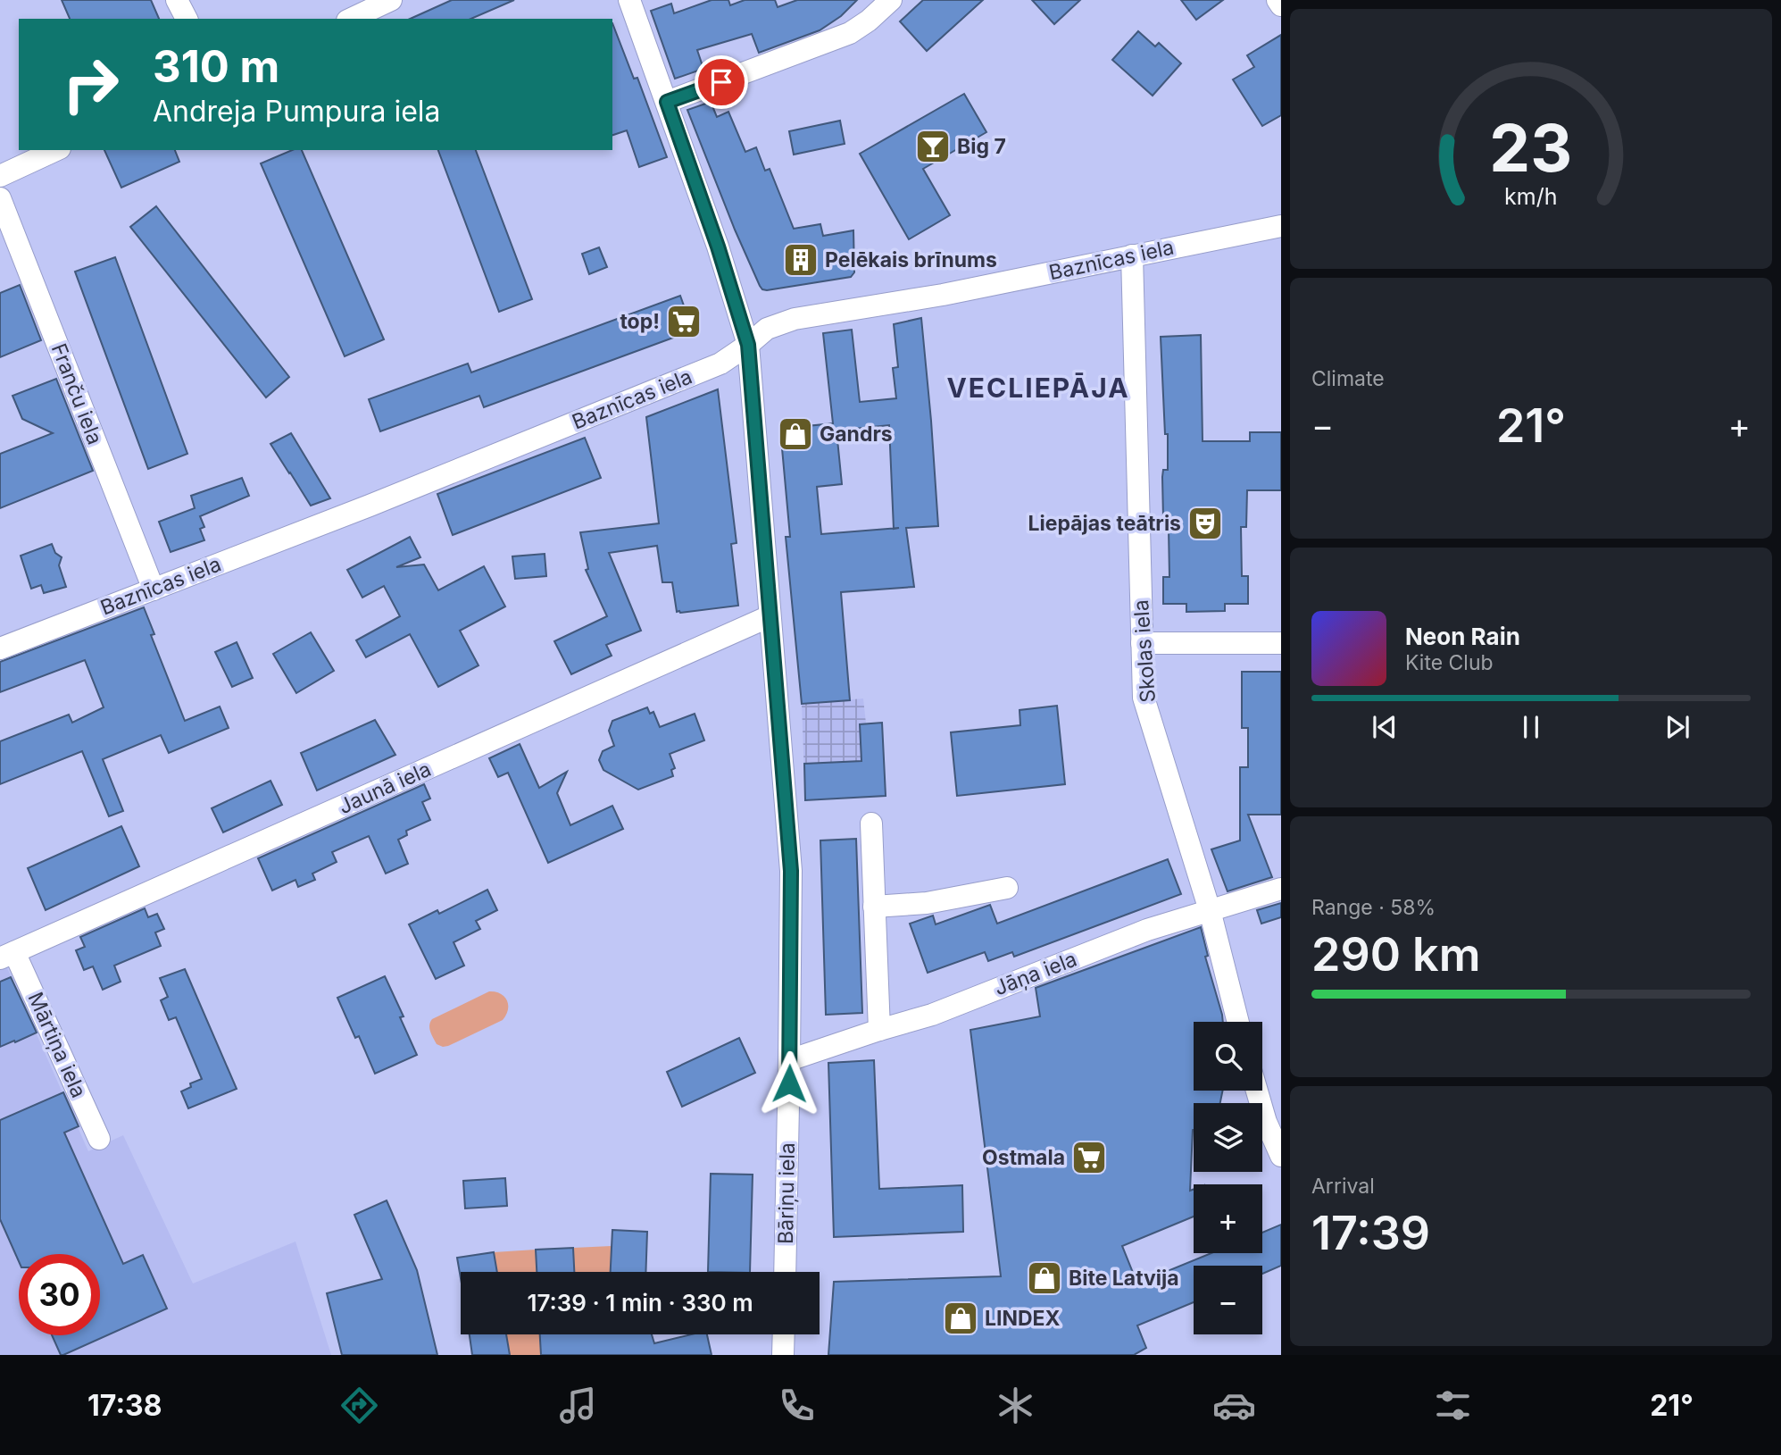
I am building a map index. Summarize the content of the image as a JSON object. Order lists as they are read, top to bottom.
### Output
{
  "streets": {
    "street": [
      "Baznīcas iela",
      "Franču iela",
      "Skolas iela",
      "Jaunā iela",
      "Jāņa iela",
      "Mārtiņa iela",
      "Bāriņu iela"
    ]
  },
  "crossings": [
    ["Baznīcas iela", "Franču iela"],
    ["Baznīcas iela", "Skolas iela"],
    ["Baznīcas iela", "Bāriņu iela"],
    ["Skolas iela", "Jāņa iela"],
    ["Jaunā iela", "Mārtiņa iela"],
    ["Jaunā iela", "Bāriņu iela"],
    ["Jāņa iela", "Bāriņu iela"]
  ],
  "districts": ["VECLIEPĀJA"],
  "places": {
    "bar": ["Big 7"],
    "building": ["Pelēkais brīnums"],
    "supermarket": ["top!", "Ostmala"],
    "shop": ["Gandrs", "Bite Latvija", "LINDEX"],
    "theatre": ["Liepājas teātris"]
  },
  "page": {
    "turn": ["310 m", "Andreja Pumpura iela"],
    "tile": [
      "Climate",
      ["Range · 58%", "290 km"],
      ["Arrival", "17:39"]
    ],
    "heat": ["−", "21°", "+"],
    "song": ["Neon Rain", "Kite Club"],
    "map_buttons": ["+", "−"],
    "limit": "30",
    "trip": "17:39 · 1 min · 330 m",
    "tabs": ["17:38", "21°"],
    "gauge": ["23", "km/h"]
  }
}
